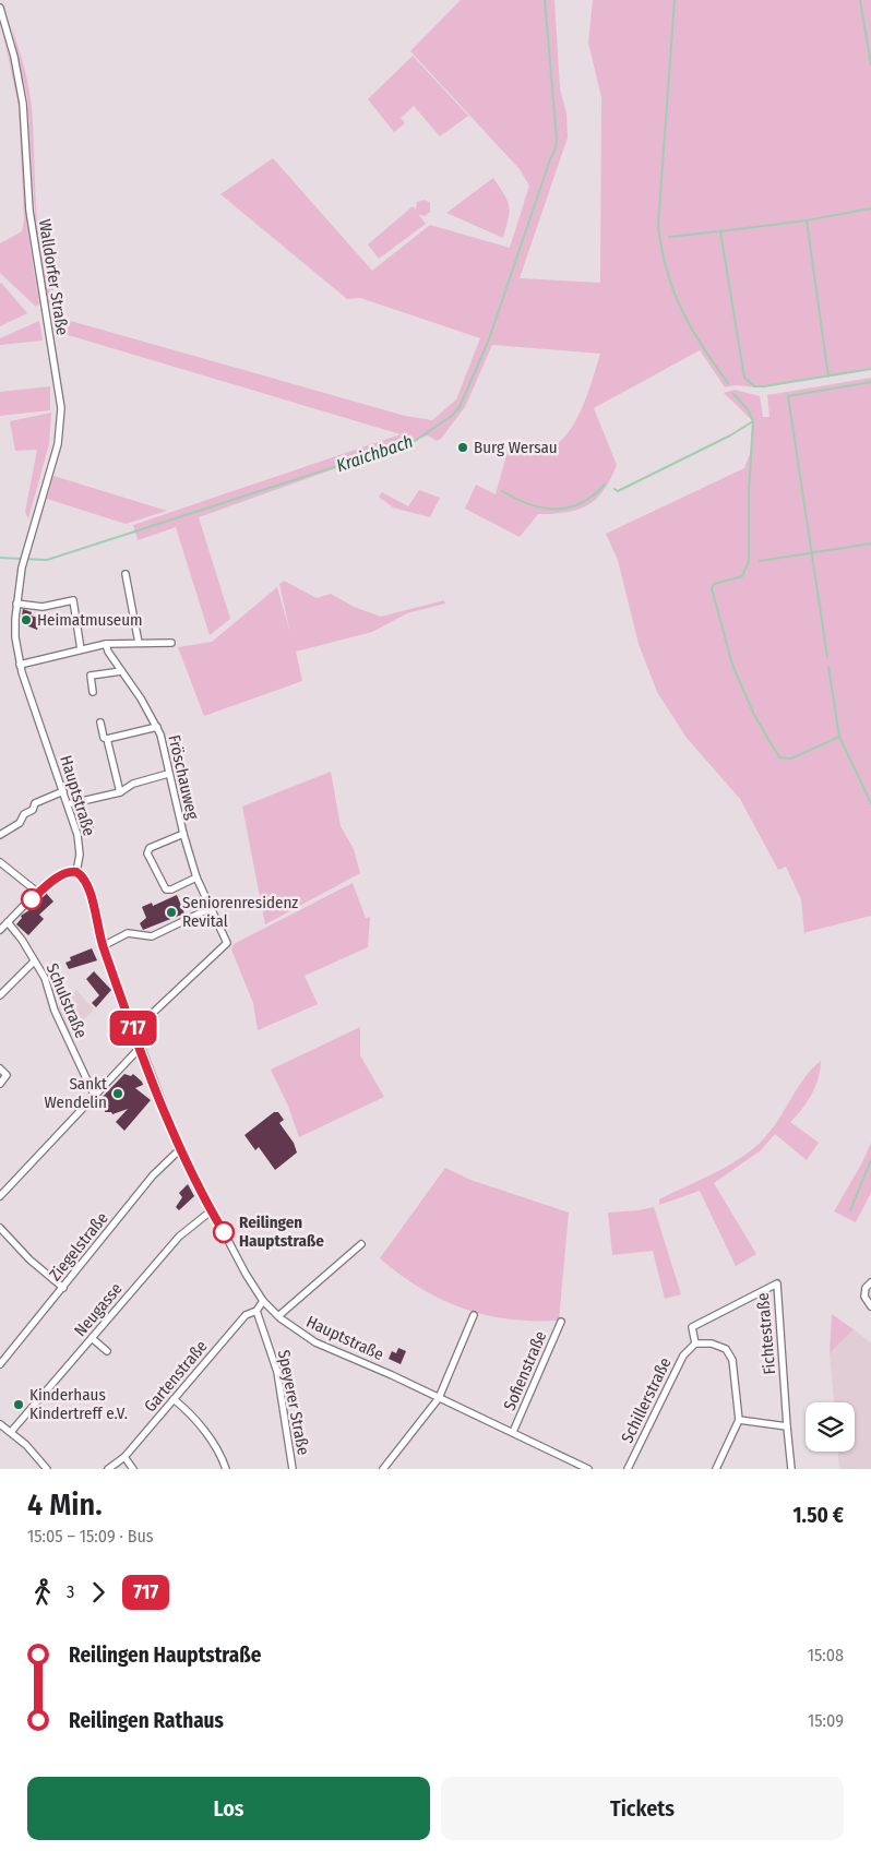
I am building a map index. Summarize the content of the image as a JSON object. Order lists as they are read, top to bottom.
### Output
{
  "streets": {
    "street": [
      "Walldorfer Straße",
      "Fröschauweg",
      "Hauptstraße",
      "Schulstraße",
      "Ziegelstraße",
      "Neugasse",
      "Fichtestraße",
      "Sofienstraße",
      "Gartenstraße",
      "Schillerstraße",
      "Speyerer Straße"
    ]
  },
  "crossings": [
    ["Walldorfer Straße", "Hauptstraße"],
    ["Fröschauweg", "Hauptstraße"],
    ["Hauptstraße", "Ziegelstraße"],
    ["Hauptstraße", "Neugasse"],
    ["Hauptstraße", "Sofienstraße"],
    ["Hauptstraße", "Gartenstraße"],
    ["Fichtestraße", "Schillerstraße"],
    ["Gartenstraße", "Speyerer Straße"]
  ],
  "water": ["Kraichbach"],
  "places": [
    "Burg Wersau",
    "Heimatmuseum",
    "Seniorenresidenz Revital",
    "Sankt Wendelin",
    "Reilingen Hauptstraße",
    "Kinderhaus Kindertreff e.V."
  ],
  "lines": ["bus line 717"],
  "page": {
    "on_map": "717",
    "heading": ["4 Min.", "15:05 – 15:09 · Bus", "1.50 €"],
    "legs": ["3", "717"],
    "list": [
      {
        "name": "Reilingen Hauptstraße",
        "value": "15:08"
      },
      {
        "name": "Reilingen Rathaus",
        "value": "15:09"
      }
    ],
    "buttons": ["Los", "Tickets"]
  }
}
